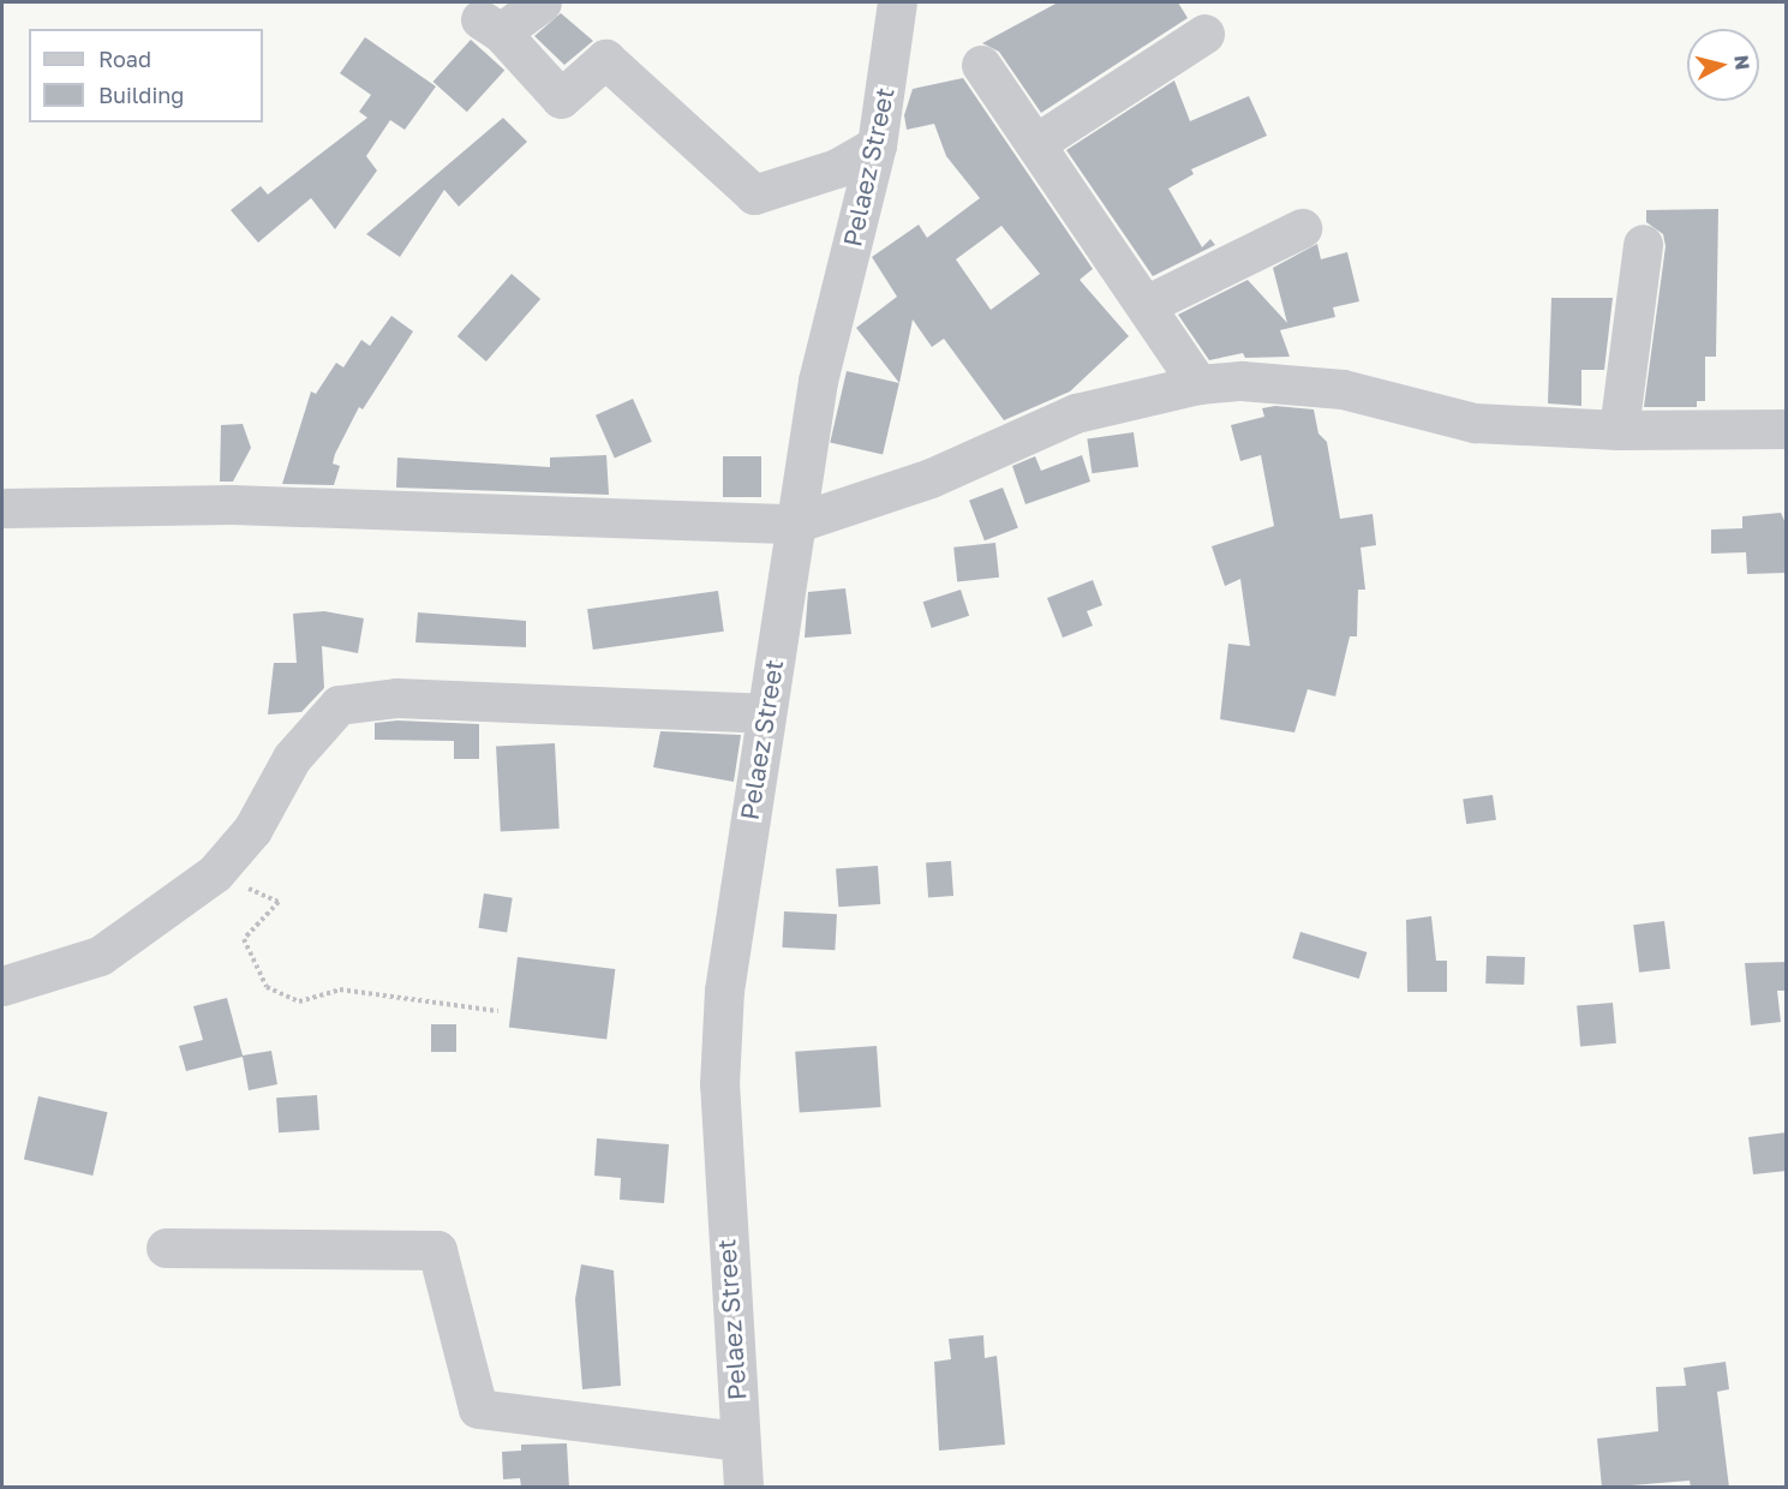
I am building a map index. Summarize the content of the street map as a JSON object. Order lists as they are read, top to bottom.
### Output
{
  "streets": {
    "street": ["Pelaez Street"]
  },
  "legend": ["Road", "Building"],
  "north": "right"
}
